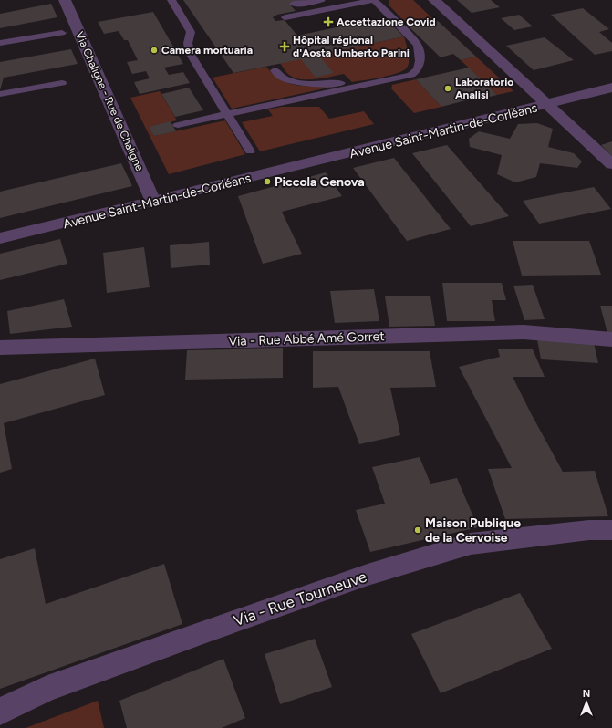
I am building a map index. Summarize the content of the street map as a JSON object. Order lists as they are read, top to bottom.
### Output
{
  "streets": {
    "street": [
      "Via Chaligne - Rue de Chaligne",
      "Avenue Saint-Martin-de-Corléans",
      "Via - Rue Abbé Amé Gorret",
      "Via - Rue Tourneuve"
    ]
  },
  "crossings": [
    ["Via Chaligne - Rue de Chaligne", "Avenue Saint-Martin-de-Corléans"]
  ],
  "places": {
    "health": ["Accettazione Covid", "Hôpital régional d'Aosta Umberto Parini"],
    "other": [
      "Camera mortuaria",
      "Laboratorio Analisi",
      "Piccola Genova",
      "Maison Publique de la Cervoise"
    ]
  },
  "north": "top"
}
